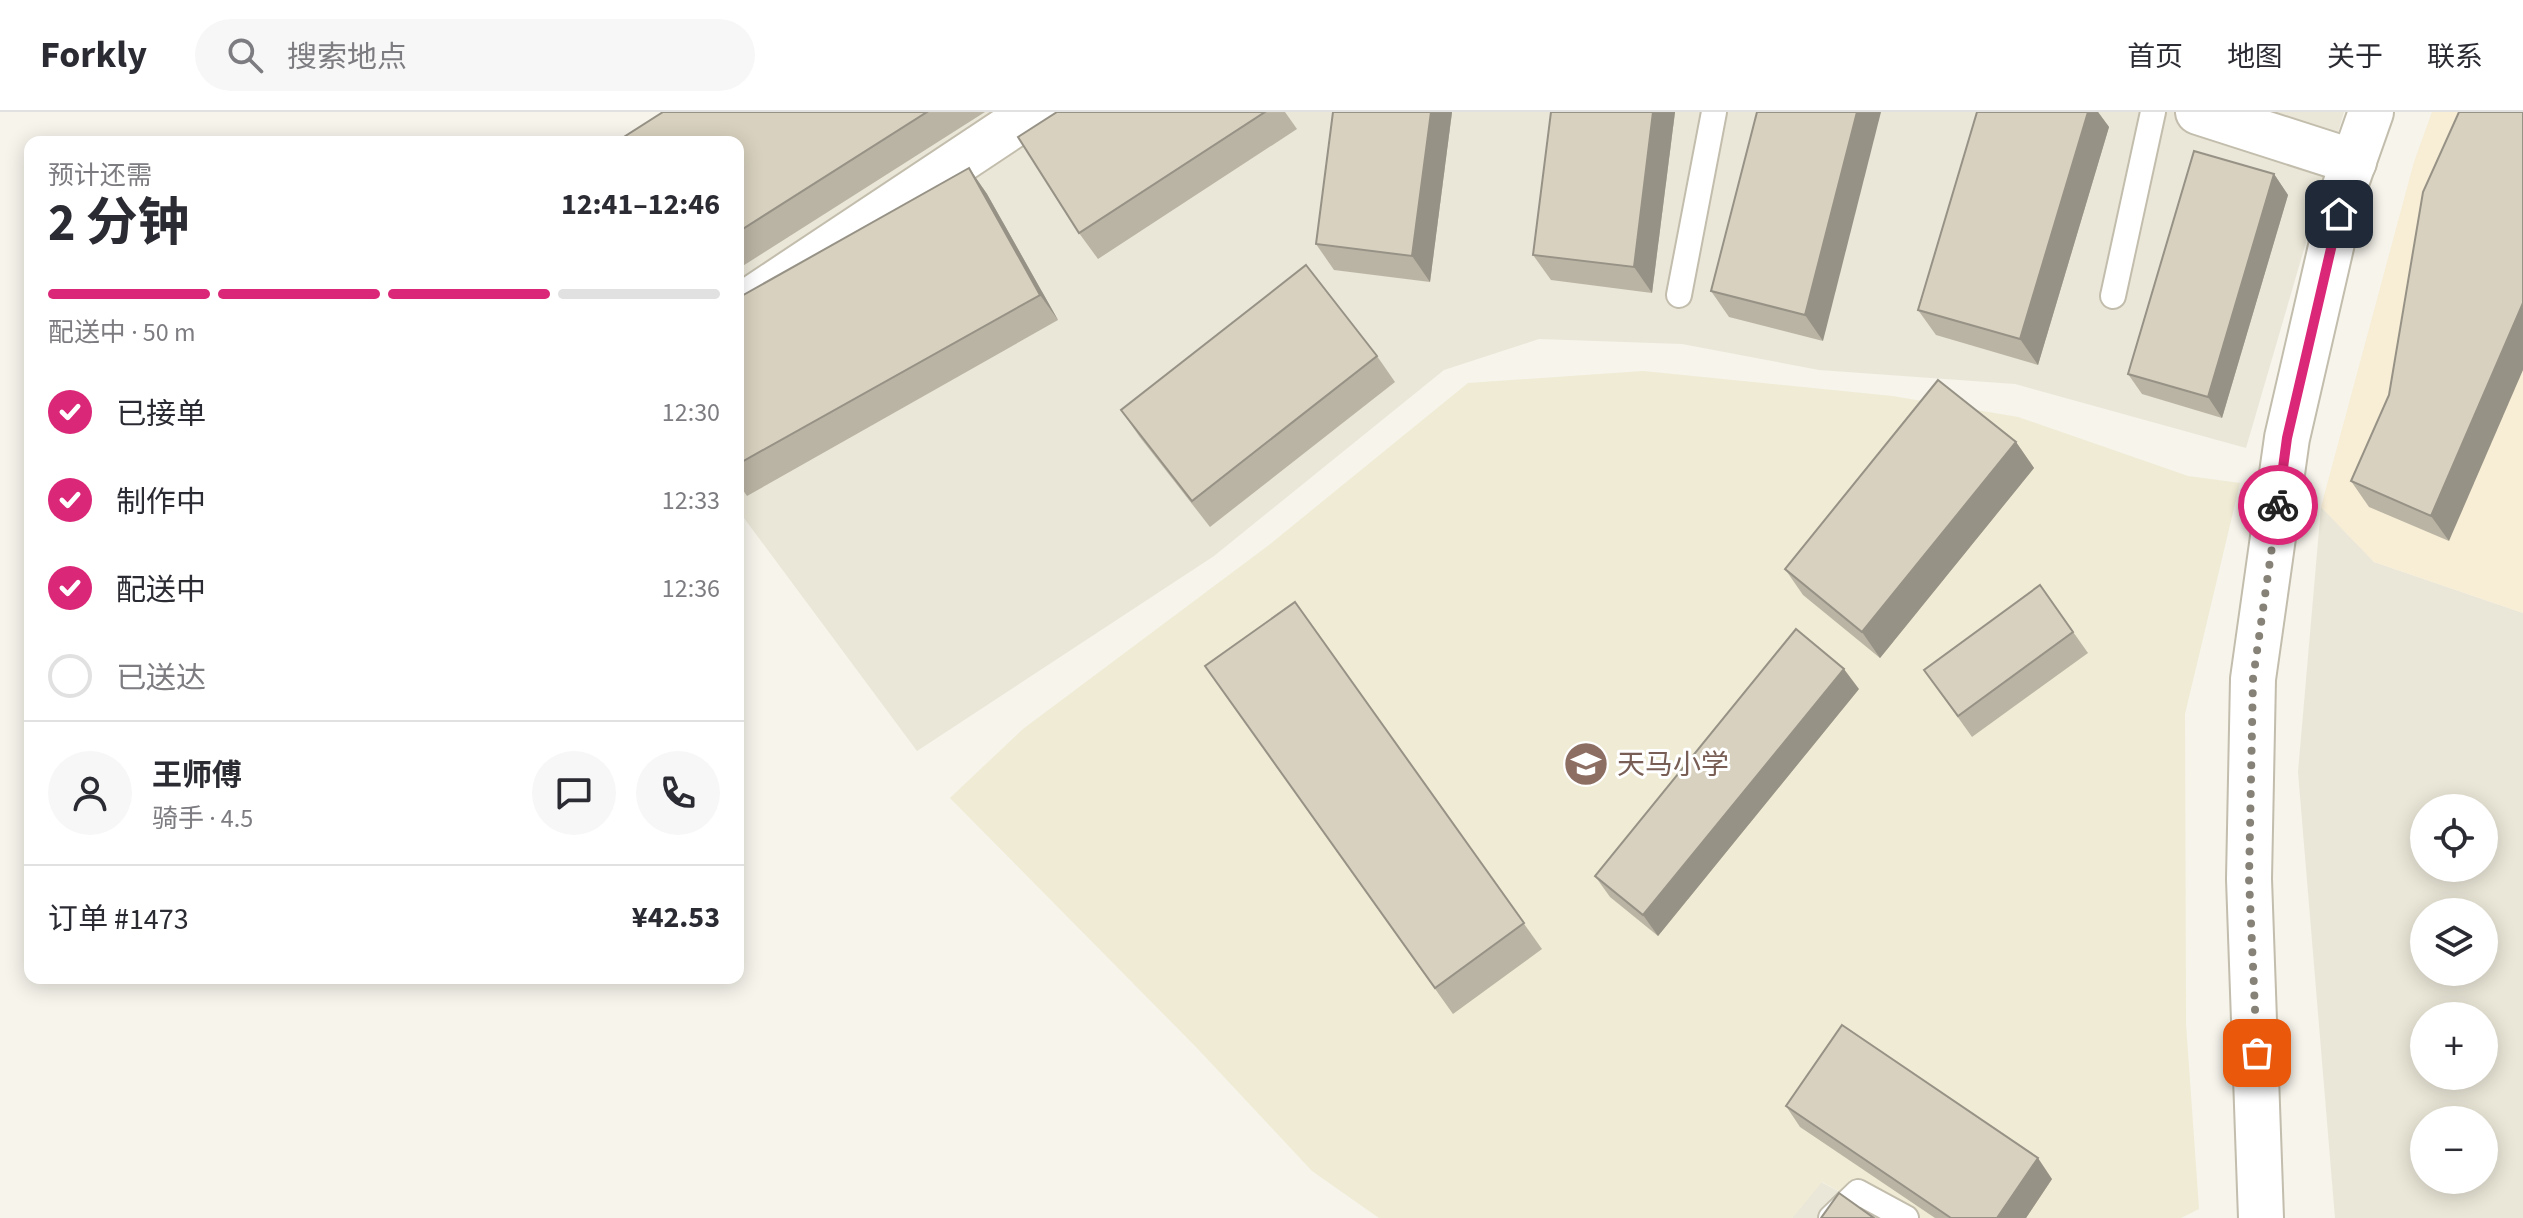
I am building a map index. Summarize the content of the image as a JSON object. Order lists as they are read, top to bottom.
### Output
{
  "places": {
    "school or university": ["天马小学"]
  },
  "page": {
    "header": "Forkly",
    "search": "搜索地点",
    "nav": [
      "首页",
      "地图",
      "关于",
      "联系"
    ],
    "heading": ["2 分钟", "预计还需", "12:41–12:46"],
    "panel": [
      "王师傅",
      "骑手 · 4.5",
      "订单 #1473",
      "¥42.53"
    ],
    "bar": "配送中 · 50 m",
    "list": [
      ["已接单", "12:30"],
      ["制作中", "12:33"],
      ["配送中", "12:36"],
      "已送达"
    ],
    "map_buttons": ["+", "−"]
  }
}
